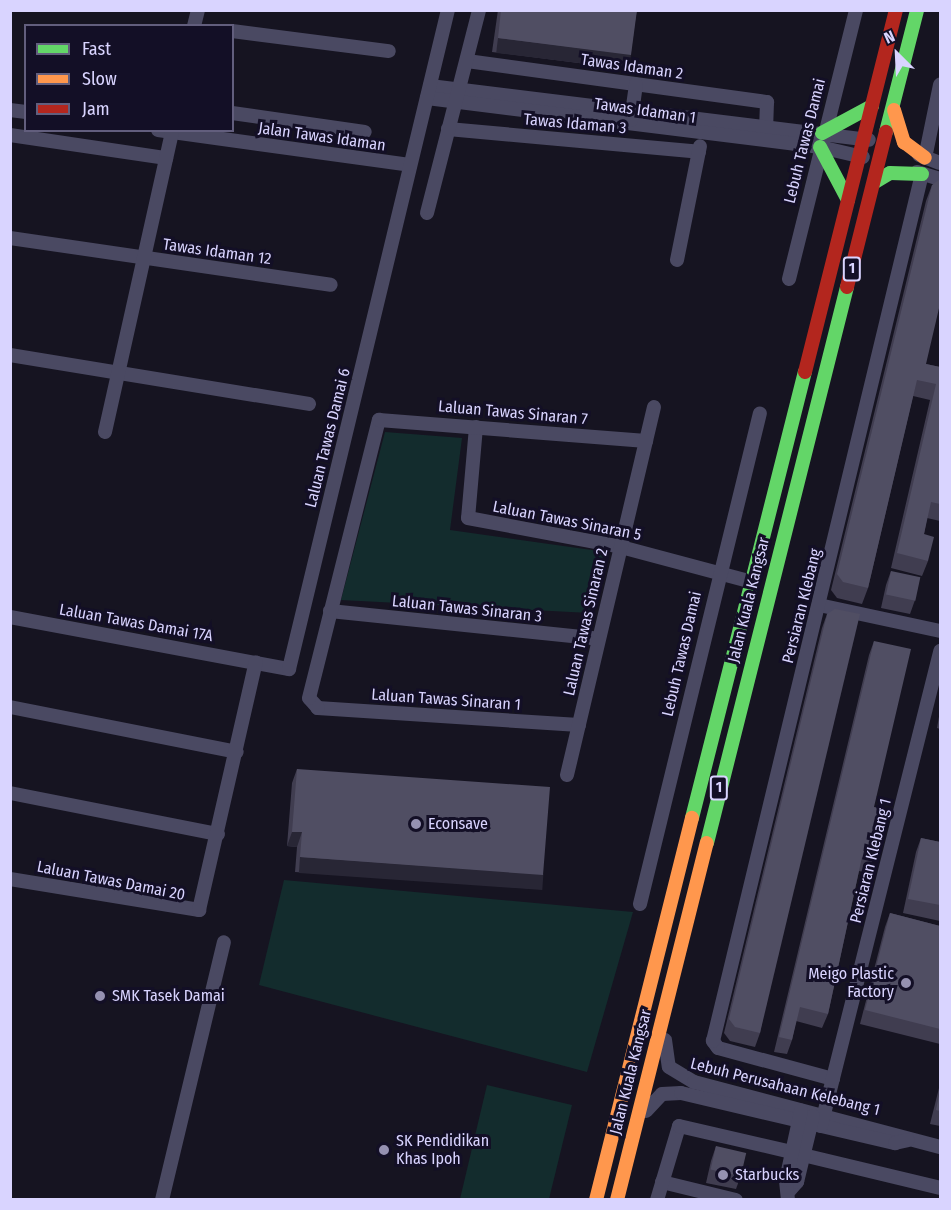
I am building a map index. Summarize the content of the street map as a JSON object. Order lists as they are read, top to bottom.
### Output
{
  "streets": {
    "highway": ["1", "Jalan Kuala Kangsar"],
    "street": [
      "Tawas Idaman 2",
      "Tawas Idaman 1",
      "Tawas Idaman 3",
      "Jalan Tawas Idaman",
      "Lebuh Tawas Damai",
      "Tawas Idaman 12",
      "Laluan Tawas Sinaran 7",
      "Laluan Tawas Damai 6",
      "Laluan Tawas Sinaran 5",
      "Persiaran Klebang",
      "Laluan Tawas Sinaran 3",
      "Laluan Tawas Sinaran 2",
      "Laluan Tawas Damai 17A",
      "Laluan Tawas Sinaran 1",
      "Persiaran Klebang 1",
      "Laluan Tawas Damai 20",
      "Lebuh Perusahaan Kelebang 1"
    ]
  },
  "crossings": [
    ["Tawas Idaman 2", "Tawas Idaman 1"],
    ["Tawas Idaman 1", "Lebuh Tawas Damai"],
    ["Tawas Idaman 1", "Laluan Tawas Damai 6"],
    ["Tawas Idaman 1", "Jalan Kuala Kangsar"],
    ["Tawas Idaman 1", "Persiaran Klebang"],
    ["Jalan Tawas Idaman", "Laluan Tawas Damai 6"],
    ["Lebuh Tawas Damai", "Laluan Tawas Sinaran 5"],
    ["Laluan Tawas Sinaran 7", "Laluan Tawas Sinaran 5"],
    ["Laluan Tawas Sinaran 7", "Laluan Tawas Sinaran 3"],
    ["Laluan Tawas Sinaran 7", "Laluan Tawas Sinaran 2"],
    ["Laluan Tawas Sinaran 7", "Laluan Tawas Sinaran 1"],
    ["Laluan Tawas Damai 6", "Laluan Tawas Damai 17A"],
    ["Laluan Tawas Sinaran 5", "Jalan Kuala Kangsar"],
    ["Laluan Tawas Sinaran 5", "Laluan Tawas Sinaran 2"],
    ["Jalan Kuala Kangsar", "Lebuh Perusahaan Kelebang 1"],
    ["Persiaran Klebang", "Persiaran Klebang 1"],
    ["Laluan Tawas Sinaran 3", "Laluan Tawas Sinaran 2"],
    ["Laluan Tawas Sinaran 3", "Laluan Tawas Sinaran 1"],
    ["Laluan Tawas Sinaran 2", "Laluan Tawas Sinaran 1"],
    ["Persiaran Klebang 1", "Lebuh Perusahaan Kelebang 1"]
  ],
  "places": [
    "Econsave",
    "Meigo Plastic Factory",
    "SMK Tasek Damai",
    "SK Pendidikan Khas Ipoh",
    "Starbucks"
  ],
  "legend": ["Fast", "Slow", "Jam"],
  "north": "top left"
}
